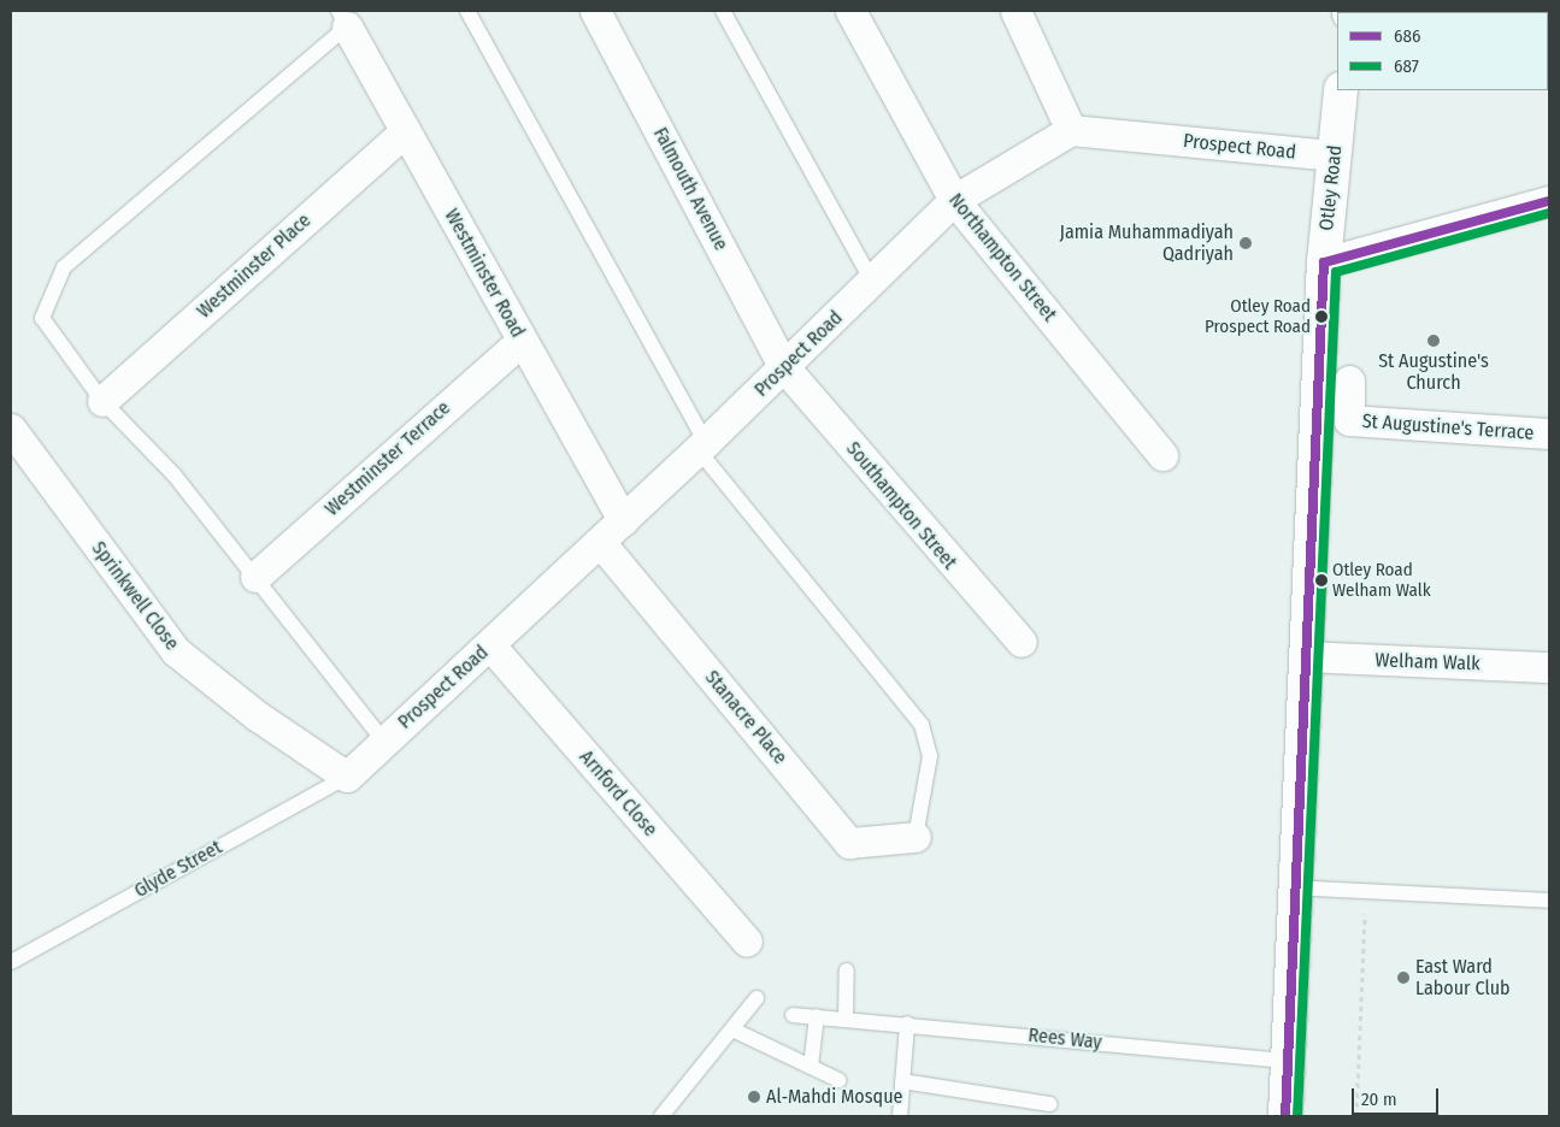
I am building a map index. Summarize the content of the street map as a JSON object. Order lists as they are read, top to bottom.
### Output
{
  "streets": {
    "main road": ["Otley Road"],
    "street": [
      "Prospect Road",
      "Falmouth Avenue",
      "Northampton Street",
      "Westminster Place",
      "Westminster Road",
      "St Augustine's Terrace",
      "Westminster Terrace",
      "Southampton Street",
      "Sprinkwell Close",
      "Welham Walk",
      "Stanacre Place",
      "Arnford Close"
    ],
    "lane": ["Glyde Street", "Rees Way"]
  },
  "crossings": [
    ["Prospect Road", "Otley Road"],
    ["Prospect Road", "Falmouth Avenue"],
    ["Prospect Road", "Northampton Street"],
    ["Prospect Road", "Westminster Road"],
    ["Prospect Road", "Southampton Street"],
    ["Prospect Road", "Sprinkwell Close"],
    ["Prospect Road", "Stanacre Place"],
    ["Prospect Road", "Arnford Close"],
    ["Prospect Road", "Glyde Street"],
    ["Otley Road", "Welham Walk"],
    ["Otley Road", "Rees Way"],
    ["Falmouth Avenue", "Southampton Street"],
    ["Westminster Place", "Westminster Road"],
    ["Westminster Road", "Westminster Terrace"],
    ["Sprinkwell Close", "Glyde Street"]
  ],
  "places": [
    "Jamia Muhammadiyah Qadriyah",
    "Otley Road Prospect Road",
    "St Augustine's Church",
    "Otley Road Welham Walk",
    "East Ward Labour Club",
    "Al‐Mahdi Mosque"
  ],
  "lines": ["transit line 686", "transit line 687"],
  "legend": ["686", "687"],
  "scale_bar": "20 m"
}
